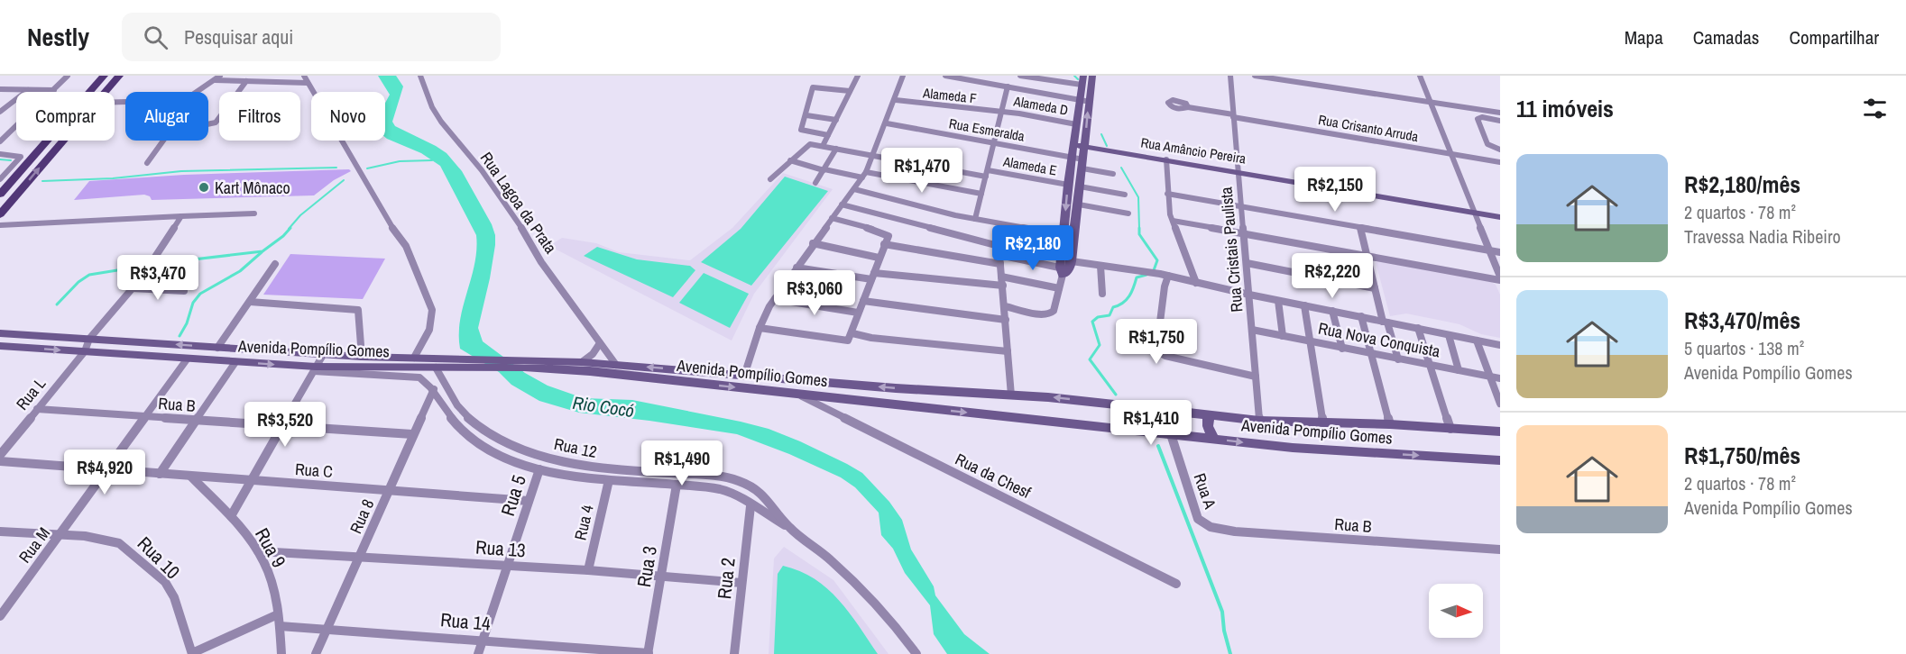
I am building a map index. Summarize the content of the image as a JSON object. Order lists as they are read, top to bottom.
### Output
{
  "streets": {
    "main road": ["Rua Amâncio Pereira", "Avenida Pompílio Gomes"],
    "street": [
      "Alameda F",
      "Alameda D",
      "Rua Crisanto Arruda",
      "Rua Esmeralda",
      "Alameda E",
      "Rua Lagoa da Prata",
      "Rua Cristais Paulista",
      "Rua Nova Conquista",
      "Rua L",
      "Rua B",
      "Rua 12",
      "Rua C",
      "Rua da Chesf",
      "Rua A",
      "Rua 5",
      "Rua 8",
      "Rua 4",
      "Rua M",
      "Rua 9",
      "Rua 13",
      "Rua 10",
      "Rua 3",
      "Rua 2",
      "Rua 14"
    ]
  },
  "crossings": [
    ["Alameda F", "Alameda D"],
    ["Rua Crisanto Arruda", "Rua Cristais Paulista"],
    ["Rua Amâncio Pereira", "Rua Cristais Paulista"],
    ["Rua Lagoa da Prata", "Avenida Pompílio Gomes"],
    ["Rua Cristais Paulista", "Rua Nova Conquista"],
    ["Rua Cristais Paulista", "Avenida Pompílio Gomes"],
    ["Avenida Pompílio Gomes", "Rua L"],
    ["Avenida Pompílio Gomes", "Rua 12"],
    ["Avenida Pompílio Gomes", "Rua da Chesf"],
    ["Avenida Pompílio Gomes", "Rua A"],
    ["Avenida Pompílio Gomes", "Rua M"],
    ["Rua L", "Rua B"],
    ["Rua B", "Rua A"],
    ["Rua B", "Rua 8"],
    ["Rua B", "Rua M"],
    ["Rua 12", "Rua 5"],
    ["Rua 12", "Rua 8"],
    ["Rua 12", "Rua 4"],
    ["Rua 12", "Rua 3"],
    ["Rua 12", "Rua 2"],
    ["Rua C", "Rua 5"],
    ["Rua C", "Rua 8"],
    ["Rua C", "Rua M"],
    ["Rua C", "Rua 9"],
    ["Rua 5", "Rua 13"],
    ["Rua 5", "Rua 14"],
    ["Rua 8", "Rua 13"],
    ["Rua 8", "Rua 14"],
    ["Rua 4", "Rua 13"],
    ["Rua M", "Rua 10"],
    ["Rua 9", "Rua 13"],
    ["Rua 9", "Rua 14"],
    ["Rua 13", "Rua 3"],
    ["Rua 13", "Rua 2"],
    ["Rua 3", "Rua 14"]
  ],
  "water": ["Rio Cocó"],
  "places": ["Kart Mônaco"],
  "north": "right",
  "page": {
    "header": "Nestly",
    "search": "Pesquisar aqui",
    "nav": ["Mapa", "Camadas", "Compartilhar"],
    "heading": "11 imóveis",
    "chip": [
      "Comprar",
      "Alugar",
      "Filtros",
      "Novo"
    ],
    "list": [
      {
        "name": "R$2,180/mês",
        "note": "2 quartos · 78 m² · Travessa Nadia Ribeiro"
      },
      {
        "name": "R$3,470/mês",
        "note": "5 quartos · 138 m² · Avenida Pompílio Gomes"
      },
      {
        "name": "R$1,750/mês",
        "note": "2 quartos · 78 m² · Avenida Pompílio Gomes"
      }
    ],
    "price": [
      "R$1,470",
      "R$2,150",
      "R$2,180",
      "R$2,220",
      "R$3,470",
      "R$3,060",
      "R$1,750",
      "R$1,410",
      "R$3,520",
      "R$1,490",
      "R$4,920"
    ]
  }
}
